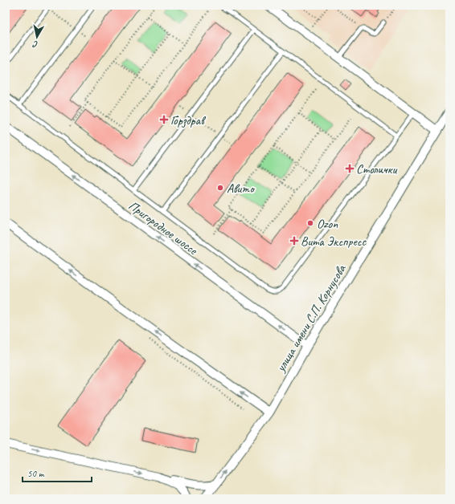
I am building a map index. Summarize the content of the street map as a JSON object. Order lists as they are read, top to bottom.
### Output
{
  "streets": {
    "street": ["Пригородное шоссе", "улица имени С.П. Корнусова"]
  },
  "crossings": [
    ["Пригородное шоссе", "улица имени С.П. Корнусова"]
  ],
  "one_way": ["Пригородное шоссе"],
  "places": {
    "health": ["Горздрав", "Столички", "Вита Экспресс"],
    "other": ["Авито", "Ozon"]
  },
  "scale_bar": "50 m",
  "north": "bottom"
}
